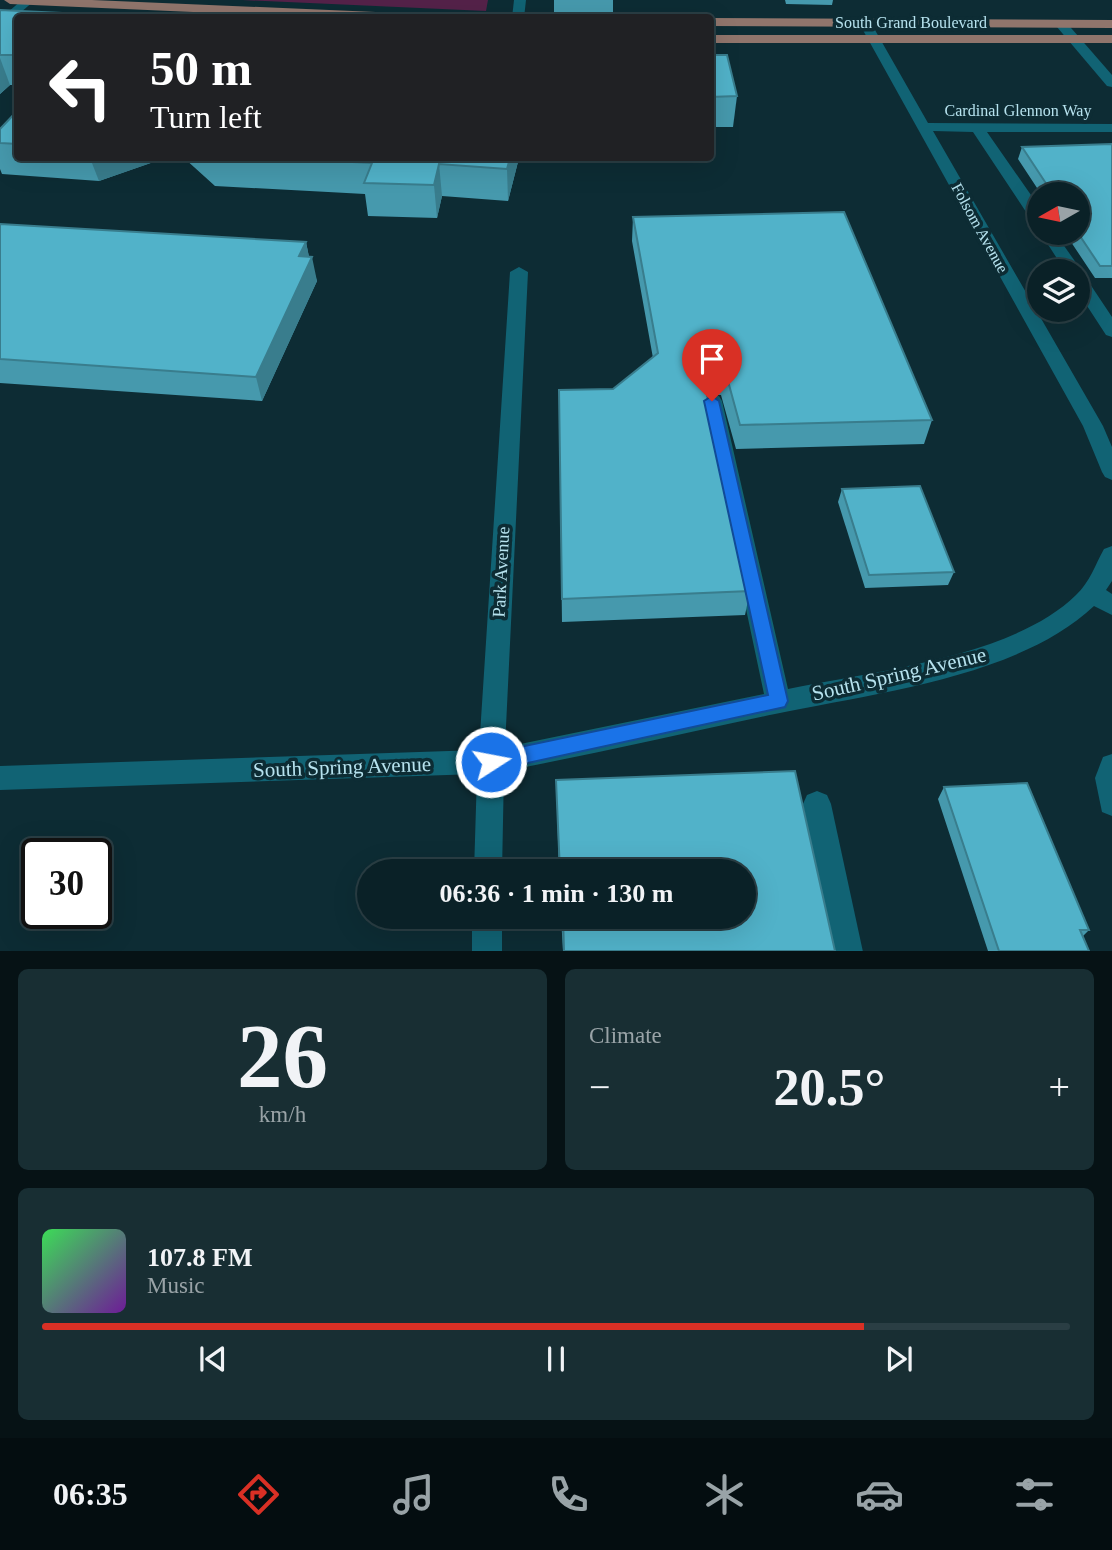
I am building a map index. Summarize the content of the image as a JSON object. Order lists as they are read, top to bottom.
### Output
{
  "streets": {
    "main road": ["South Grand Boulevard"],
    "street": [
      "Cardinal Glennon Way",
      "Folsom Avenue",
      "Park Avenue",
      "South Spring Avenue"
    ]
  },
  "crossings": [
    ["South Grand Boulevard", "Folsom Avenue"],
    ["Cardinal Glennon Way", "Folsom Avenue"],
    ["Park Avenue", "South Spring Avenue"]
  ],
  "north": "left",
  "page": {
    "turn": ["50 m", "Turn left"],
    "limit": "30",
    "trip": "06:36 · 1 min · 130 m",
    "tile": [
      ["26", "km/h"],
      "Climate"
    ],
    "heat": ["−", "20.5°", "+"],
    "song": ["107.8 FM", "Music"],
    "tabs": "06:35"
  }
}
